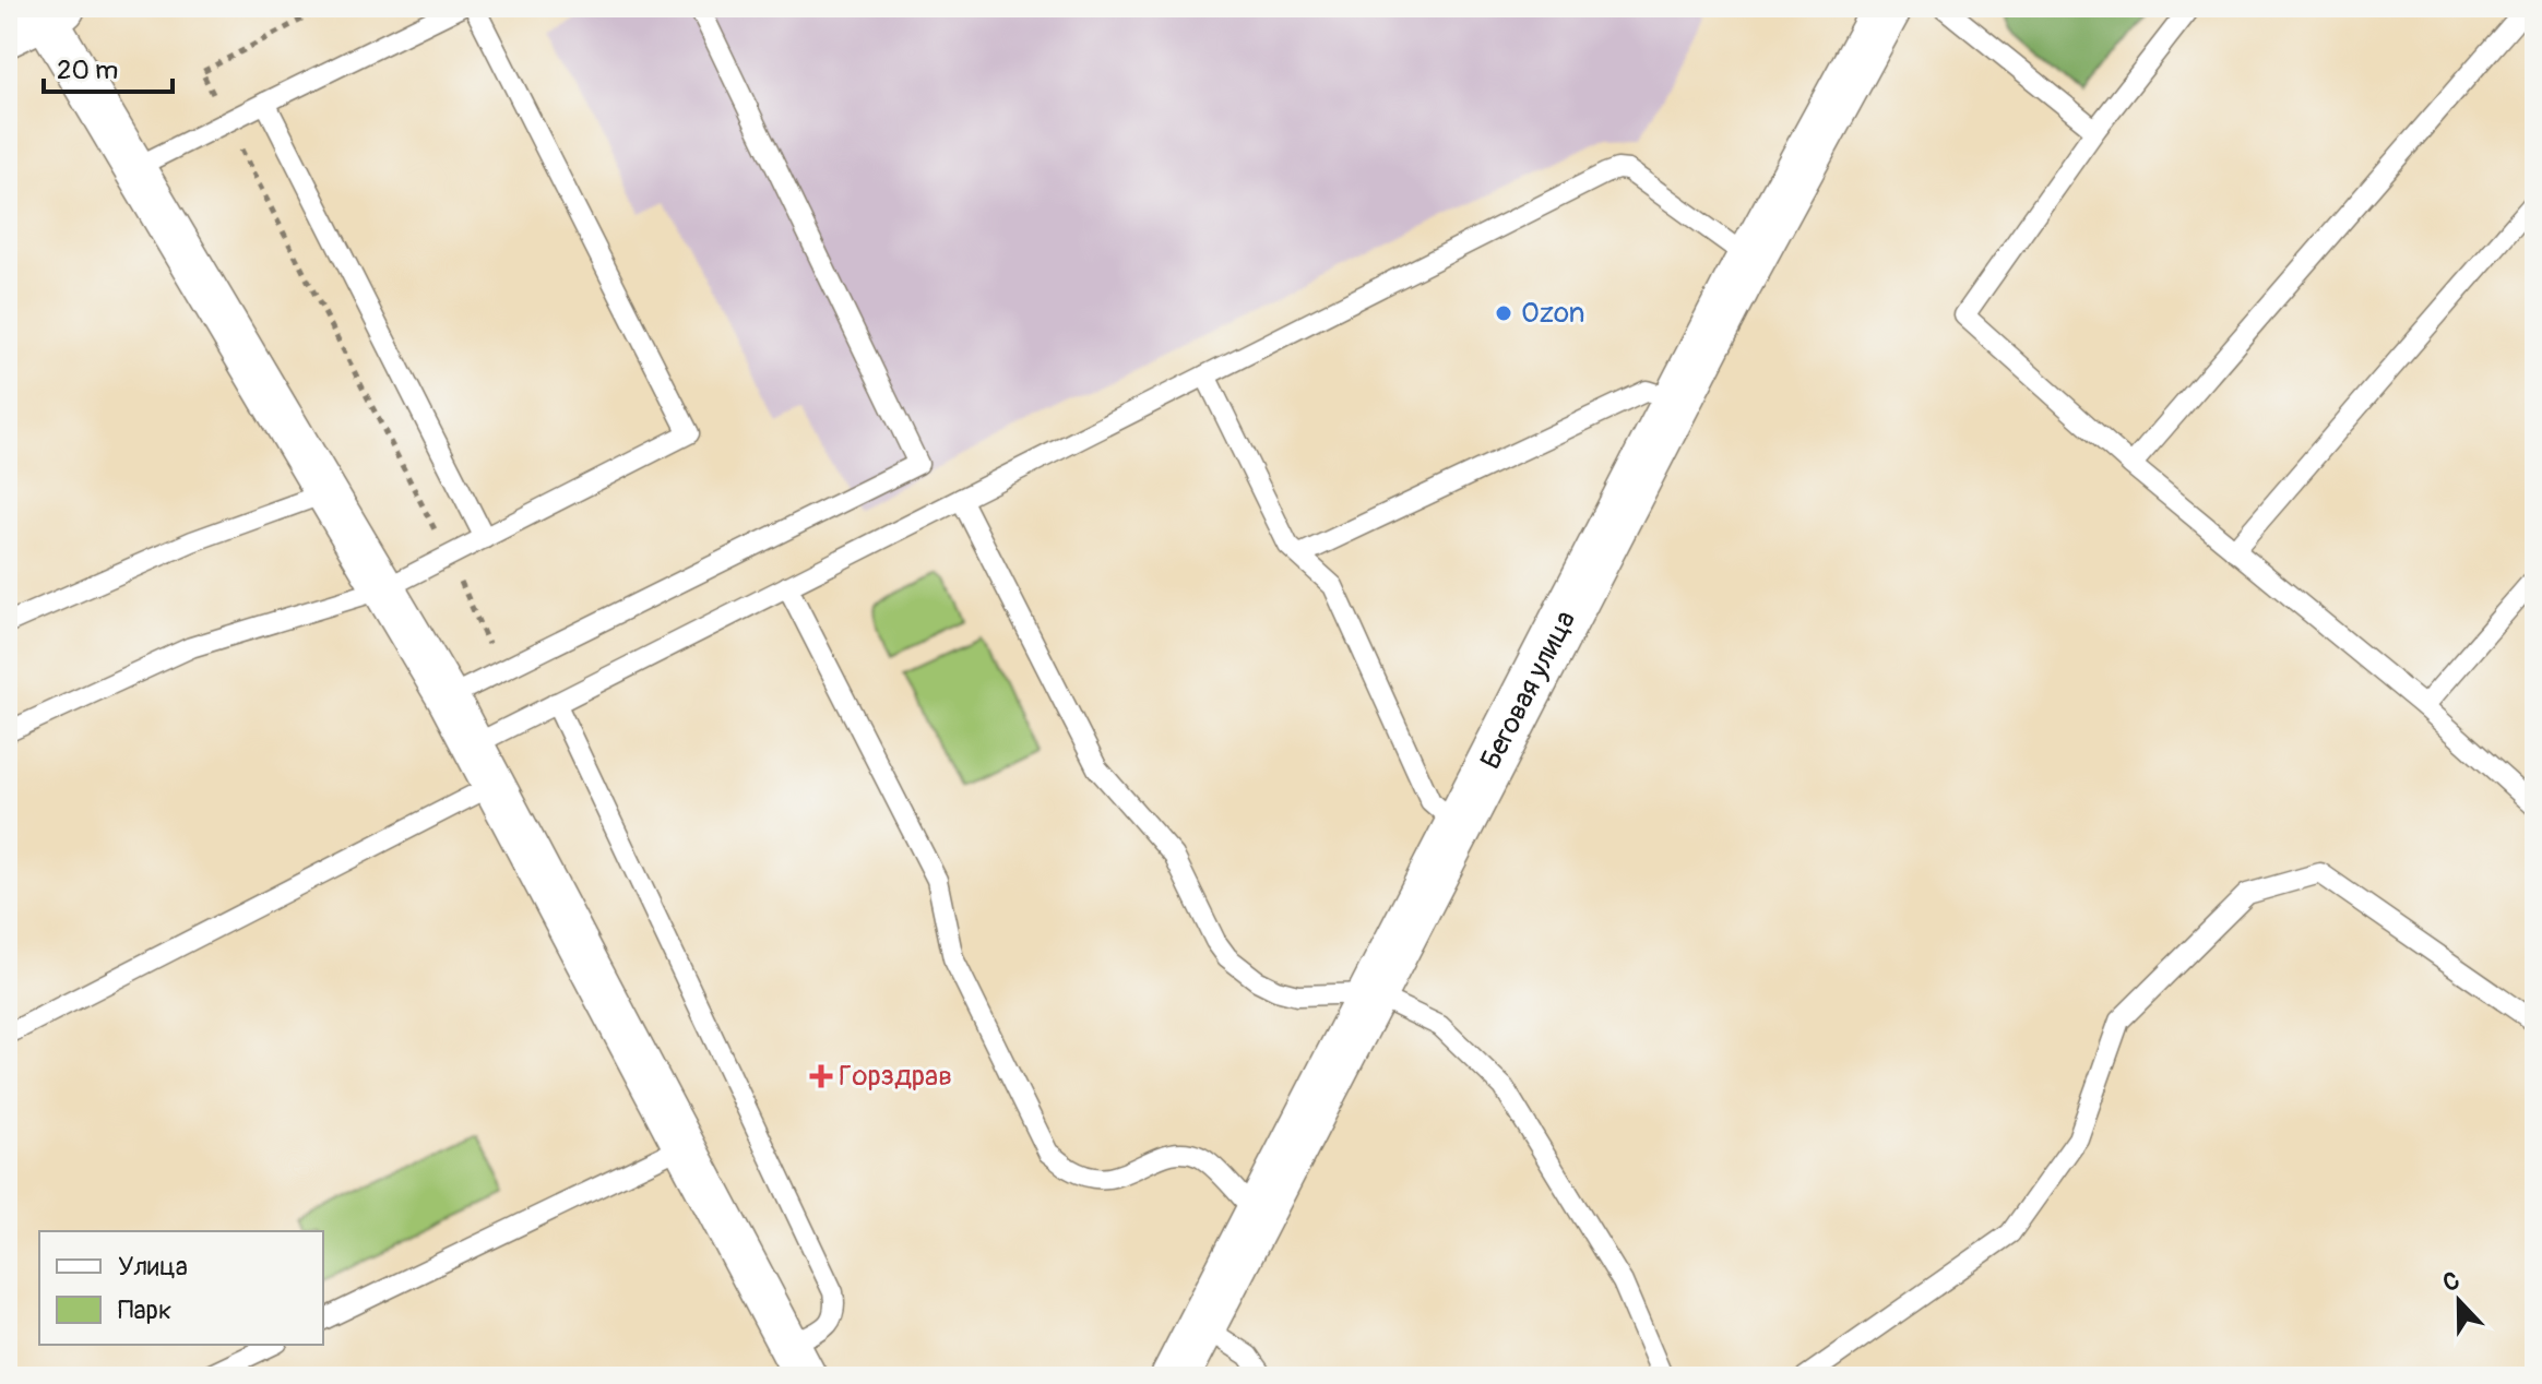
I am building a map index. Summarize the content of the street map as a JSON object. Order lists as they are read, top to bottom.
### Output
{
  "streets": {
    "street": ["Беговая улица"]
  },
  "places": {
    "other": ["Ozon"],
    "health": ["Горздрав"]
  },
  "legend": ["Улица", "Парк"],
  "scale_bar": "20 m",
  "north": "top"
}
